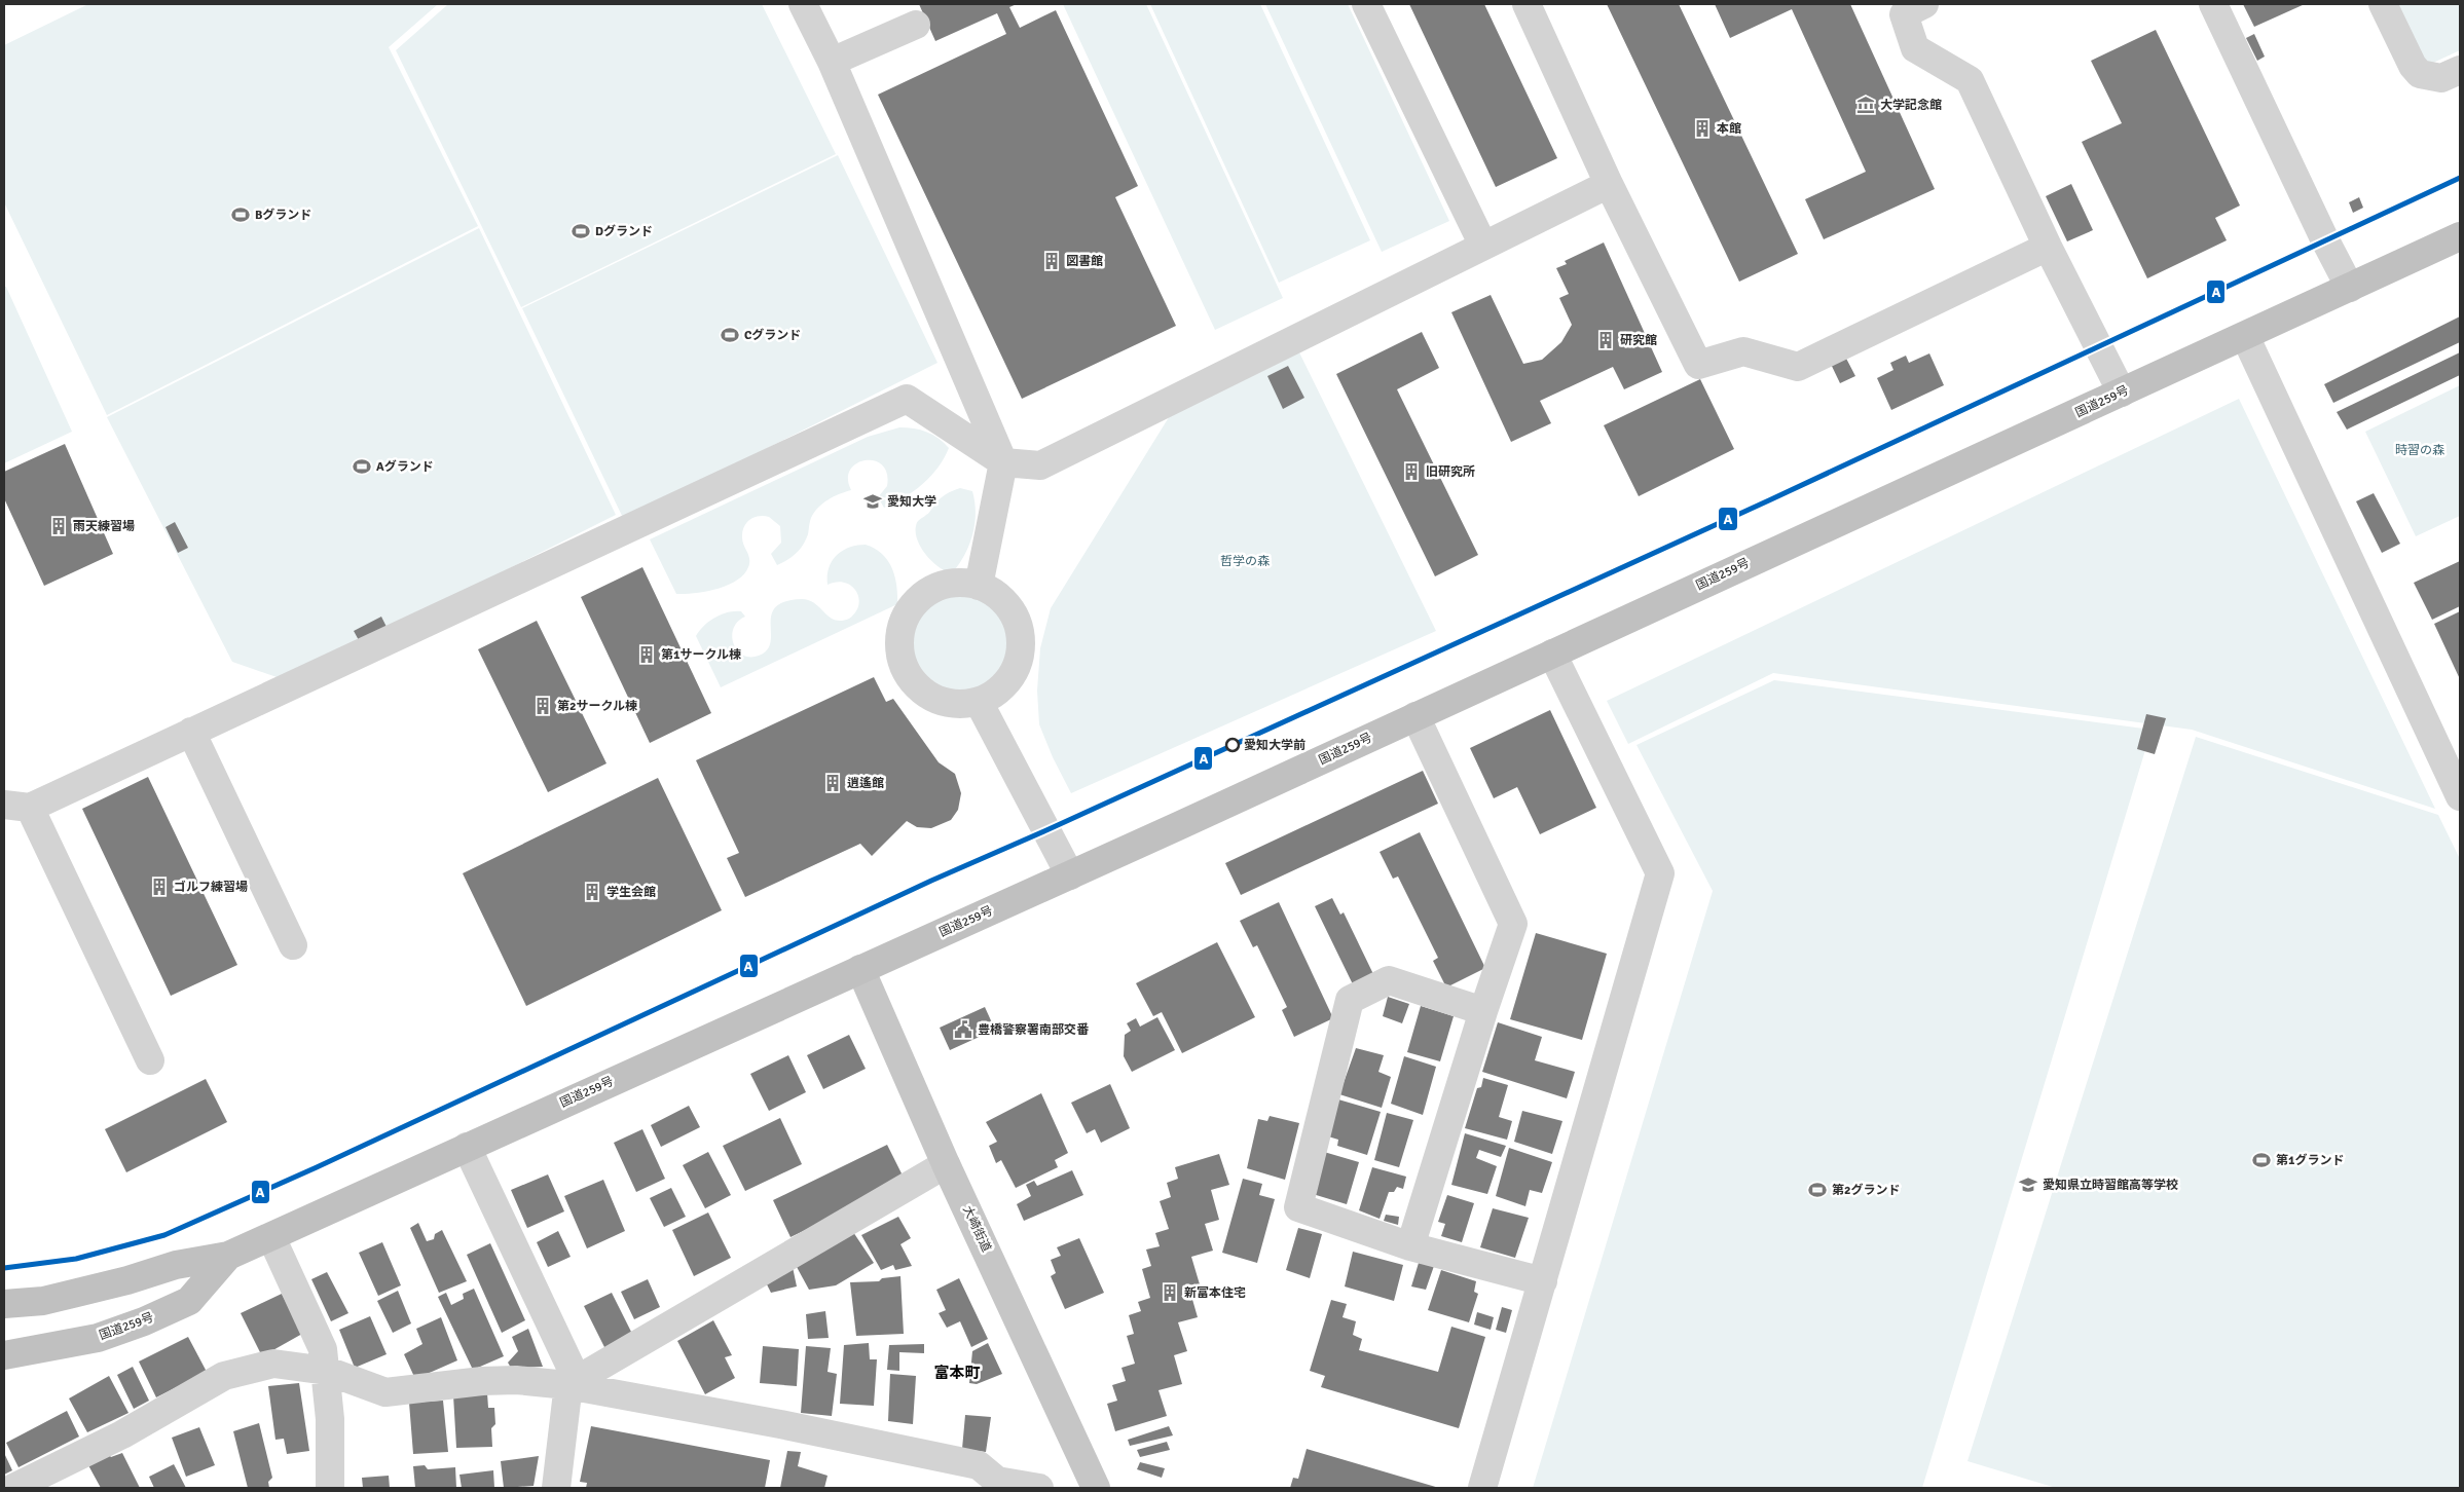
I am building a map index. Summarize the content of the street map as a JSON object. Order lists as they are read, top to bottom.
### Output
{
  "streets": {
    "highway": ["国道259号"],
    "main road": ["大崎街道"]
  },
  "crossings": [
    ["国道259号", "大崎街道"]
  ],
  "districts": ["富本町"],
  "parks": ["時習の森", "哲学の森"],
  "places": {
    "museum": ["大学記念館"],
    "building": [
      "本館",
      "図書館",
      "研究館",
      "旧研究所",
      "雨天練習場",
      "第1サークル棟",
      "第2サークル棟",
      "逍遙館",
      "ゴルフ練習場",
      "学生会館",
      "新富本住宅"
    ],
    "sports": [
      "Bグランド",
      "Dグランド",
      "Cグランド",
      "Aグランド",
      "第1グランド",
      "第2グランド"
    ],
    "school or university": ["愛知大学", "愛知県立時習館高等学校"],
    "other": ["愛知大学前"],
    "public building": ["豊橋警察署南部交番"]
  },
  "lines": ["transit line A"]
}
